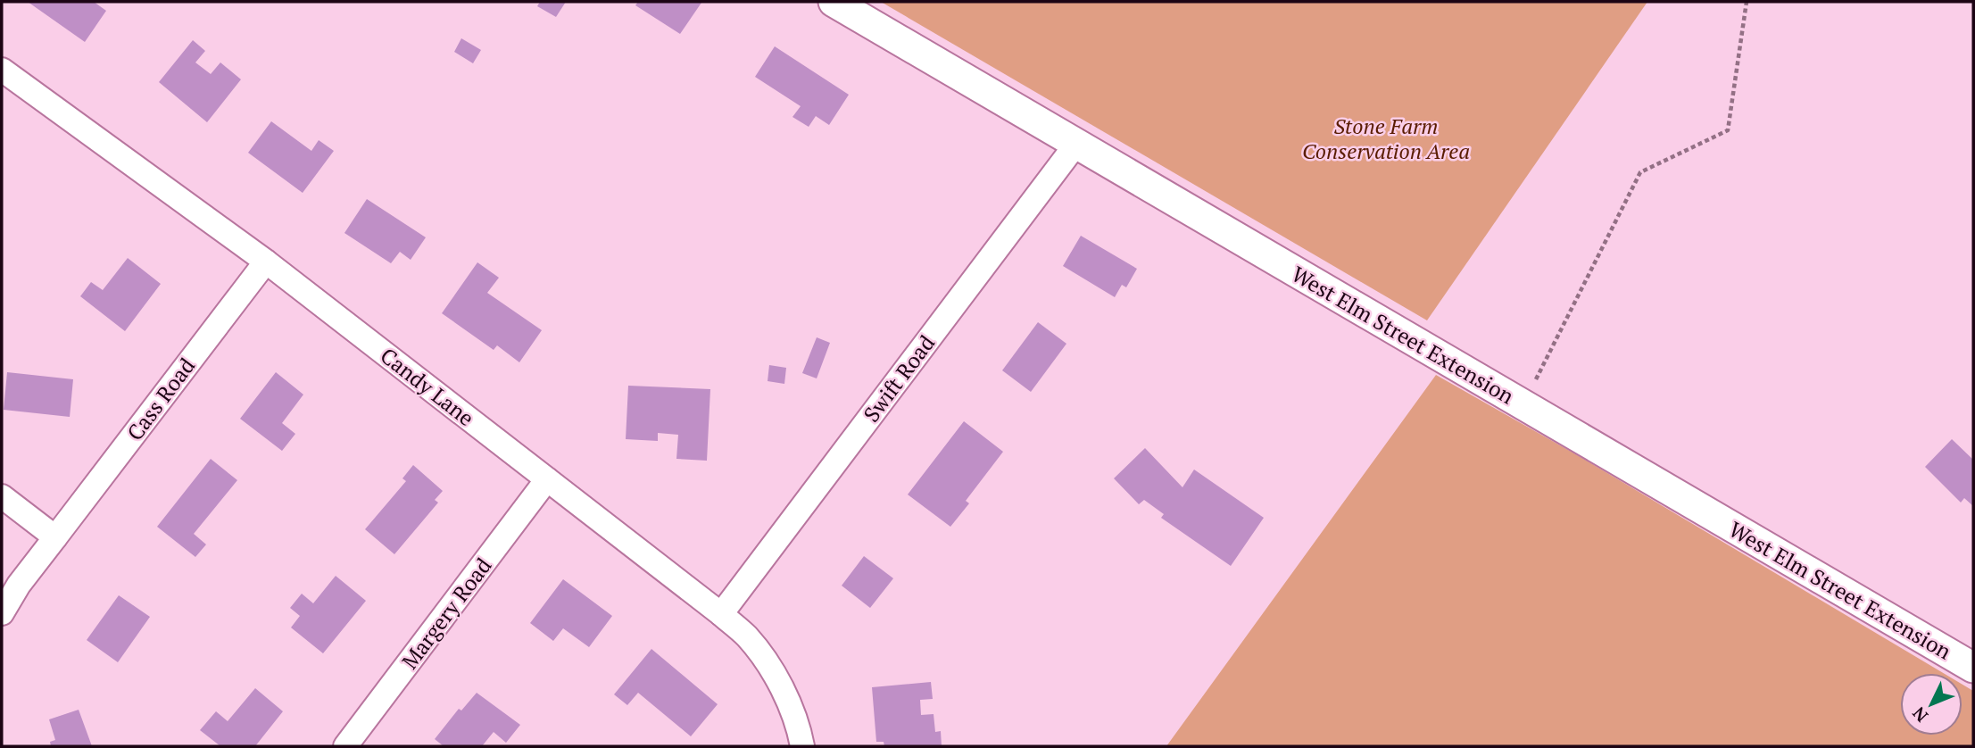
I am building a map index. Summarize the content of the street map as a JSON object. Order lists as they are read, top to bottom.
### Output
{
  "streets": {
    "street": [
      "West Elm Street Extension",
      "Swift Road",
      "Candy Lane",
      "Cass Road",
      "Margery Road"
    ]
  },
  "crossings": [
    ["West Elm Street Extension", "Swift Road"],
    ["Swift Road", "Candy Lane"],
    ["Candy Lane", "Cass Road"],
    ["Candy Lane", "Margery Road"]
  ],
  "parks": ["Stone Farm Conservation Area"],
  "north": "bottom left"
}
